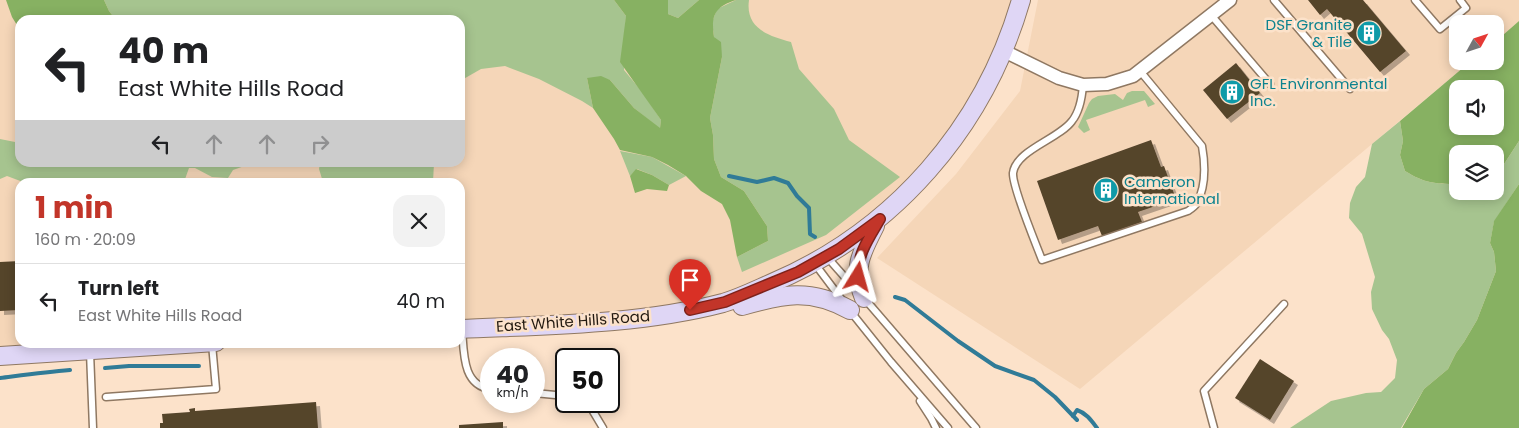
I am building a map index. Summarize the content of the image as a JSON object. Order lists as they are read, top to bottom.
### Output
{
  "streets": {
    "main road": ["East White Hills Road"]
  },
  "places": {
    "building": ["DSF Granite & Tile", "GFL Environmental Inc.", "Cameron International"]
  },
  "north": "top right",
  "page": {
    "turn": ["40 m", "East White Hills Road"],
    "heading": ["1 min", "160 m · 20:09"],
    "list": [
      {
        "name": "Turn left",
        "note": "East White Hills Road",
        "value": "40 m"
      }
    ],
    "speed": "40 km/h",
    "limit": "50"
  }
}
